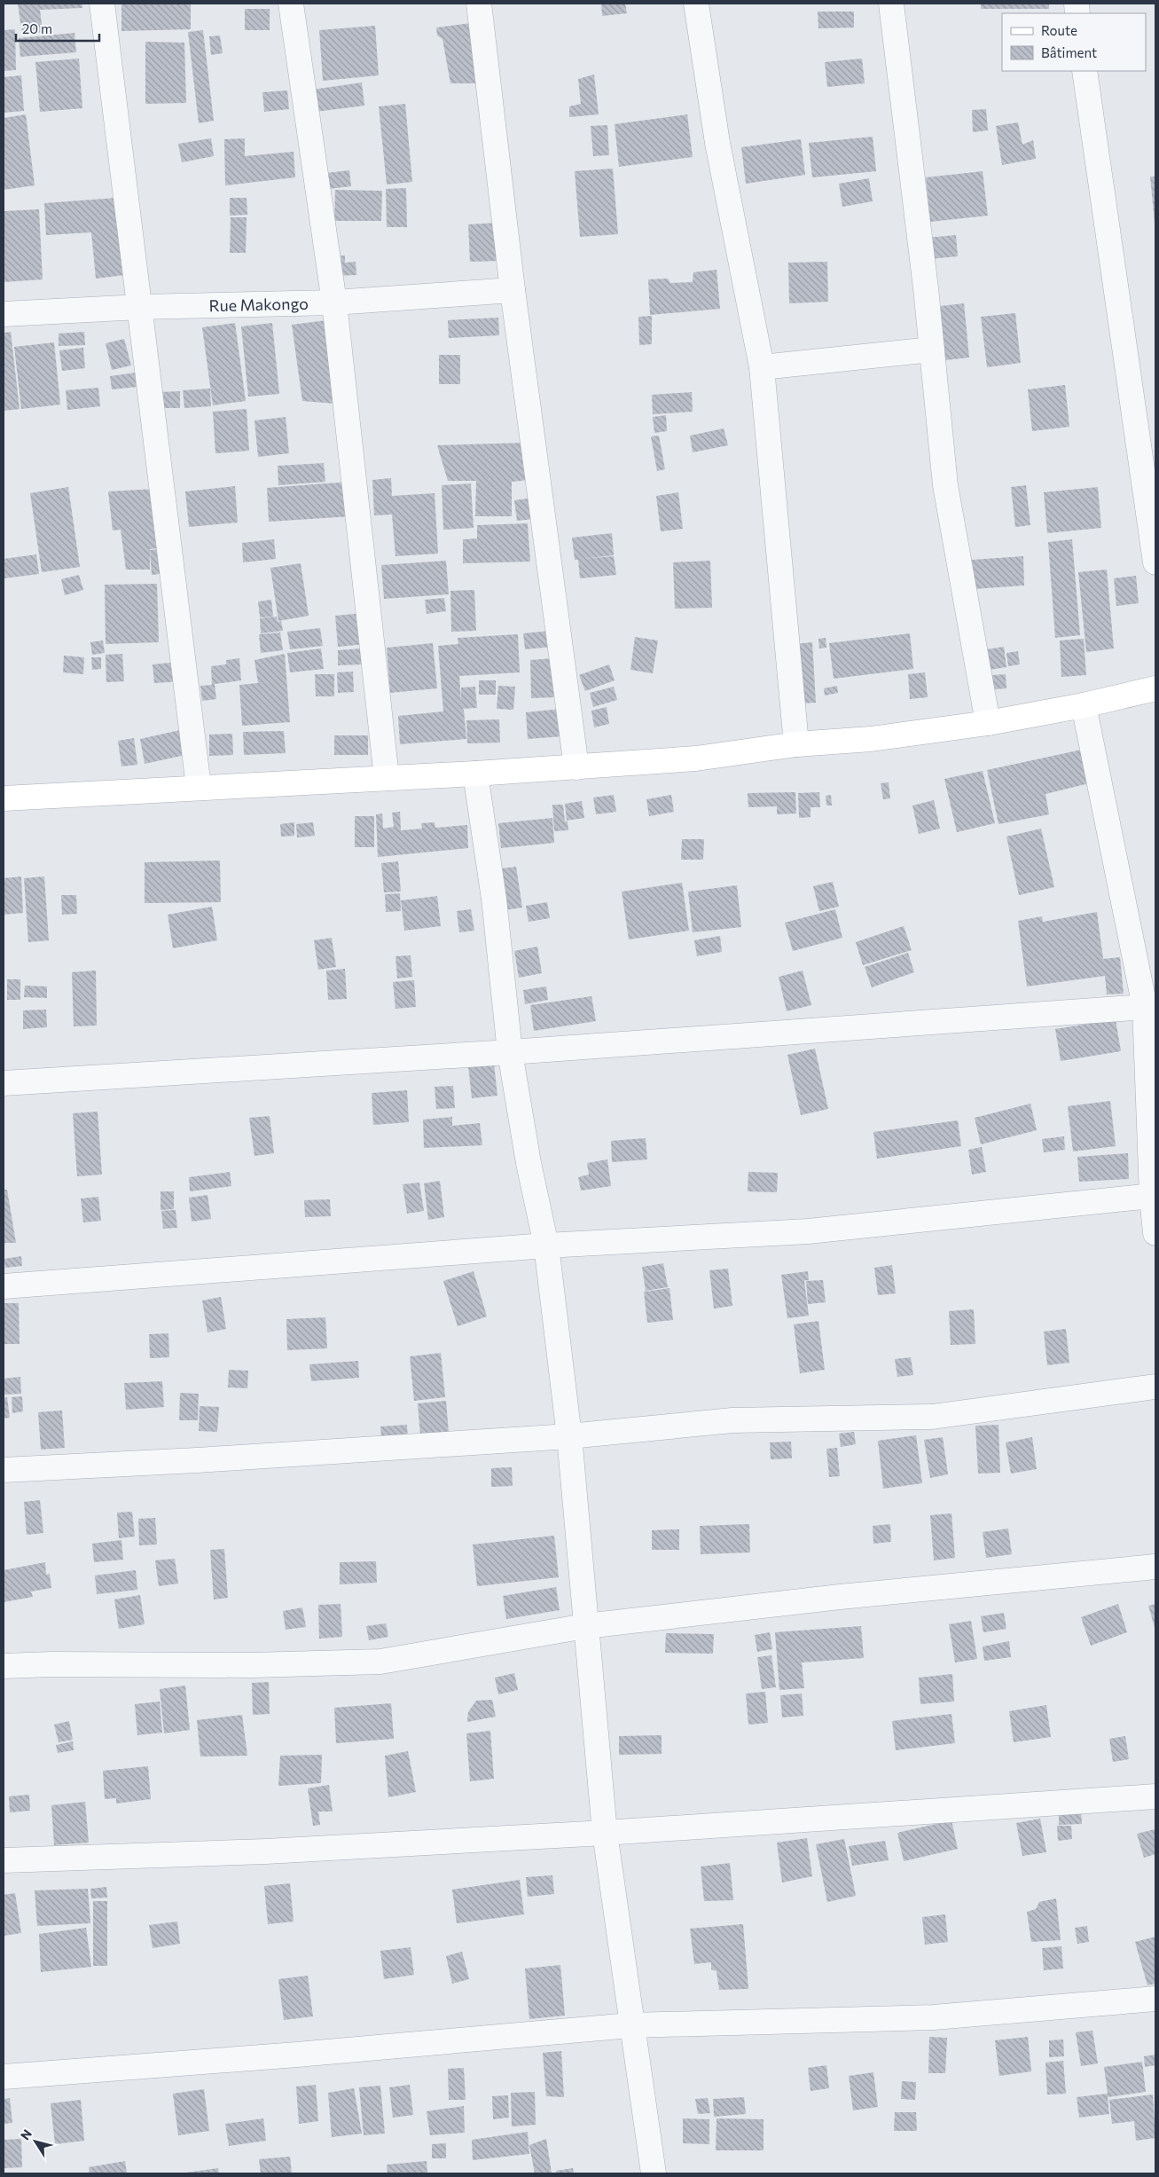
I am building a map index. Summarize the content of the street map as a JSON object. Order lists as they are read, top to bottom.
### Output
{
  "streets": {
    "street": ["Rue Makongo"]
  },
  "legend": ["Route", "Bâtiment"],
  "scale_bar": "20 m",
  "north": "top left"
}
